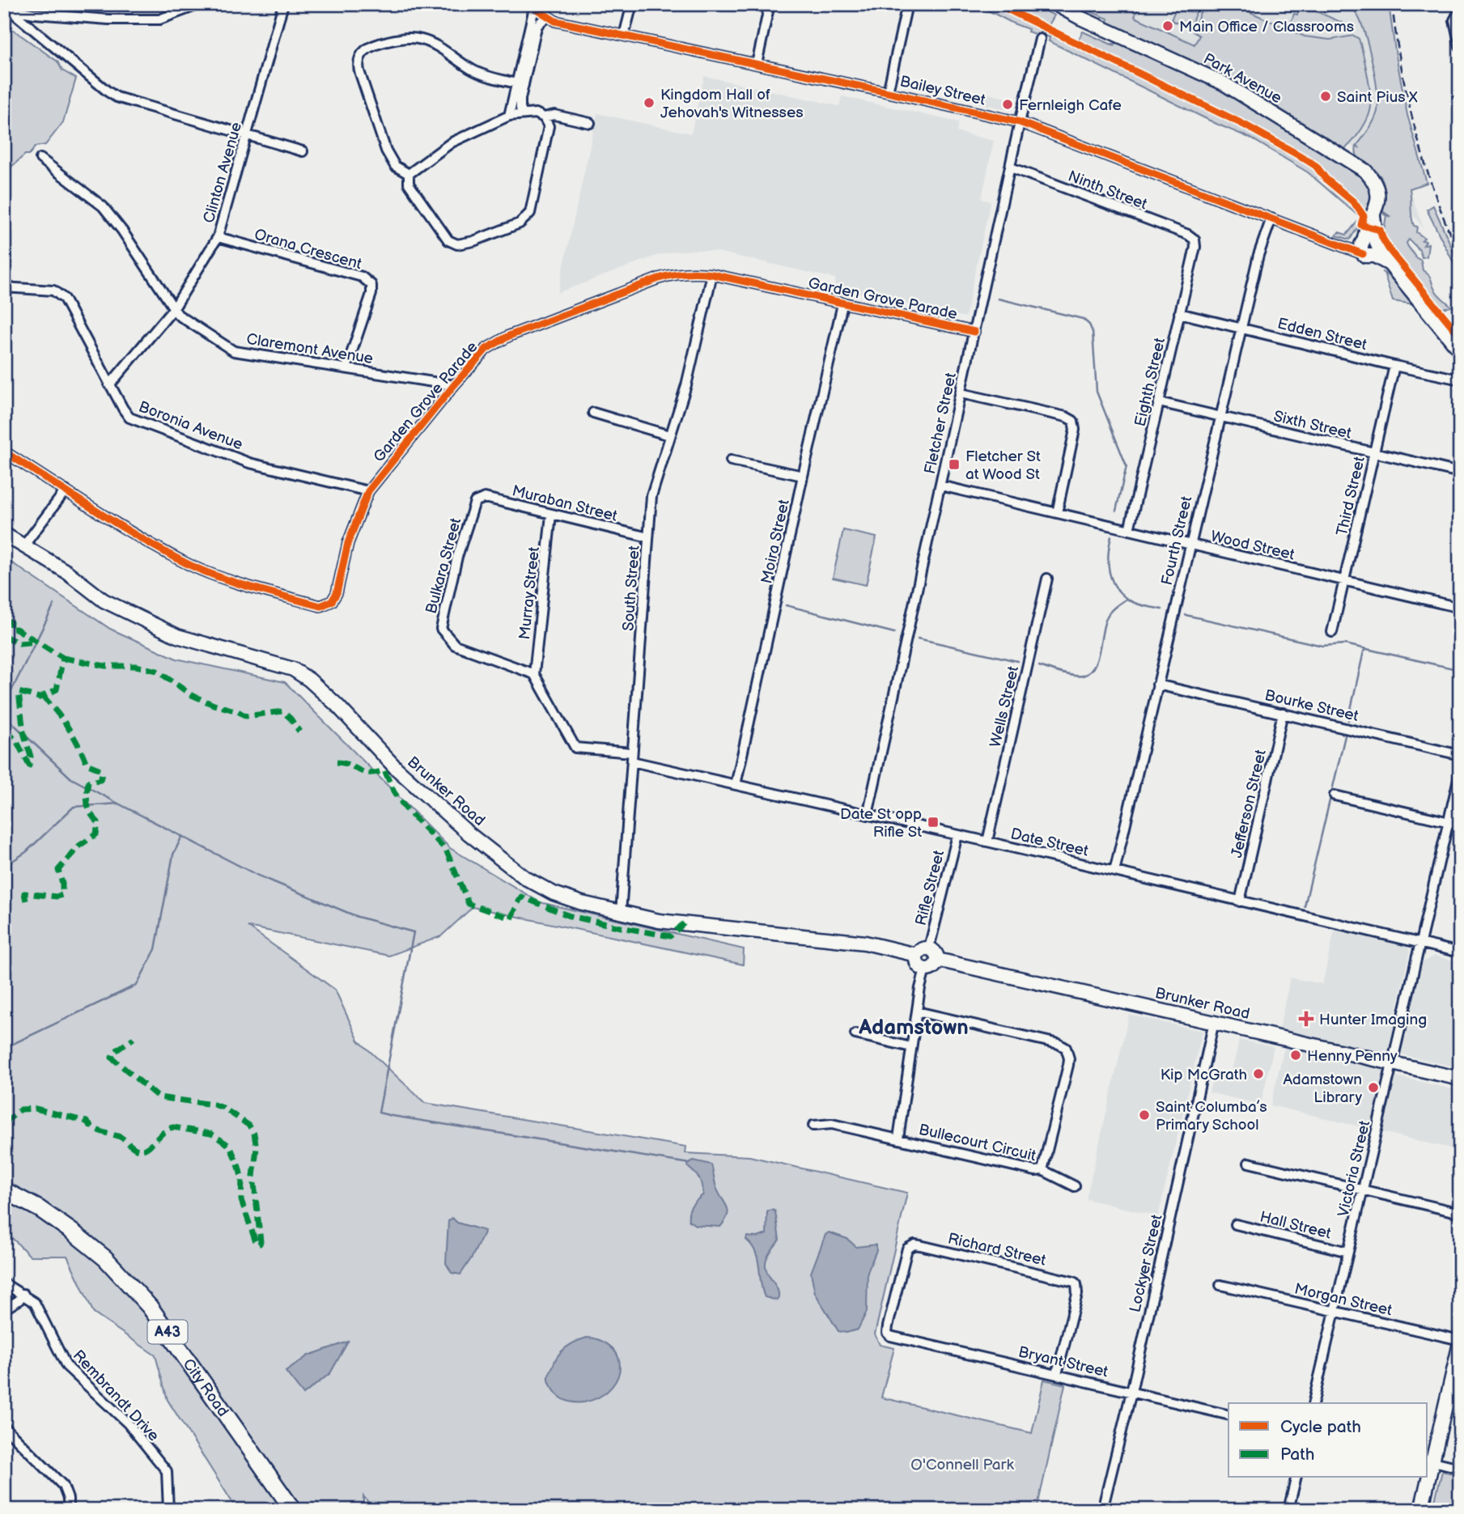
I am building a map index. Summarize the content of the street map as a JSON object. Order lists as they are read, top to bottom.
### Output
{
  "streets": {
    "highway": ["A43", "City Road"],
    "main road": ["Park Avenue", "Brunker Road"],
    "street": [
      "Bailey Street",
      "Clinton Avenue",
      "Ninth Street",
      "Orana Crescent",
      "Garden Grove Parade",
      "Edden Street",
      "Claremont Avenue",
      "Eighth Street",
      "Fletcher Street",
      "Sixth Street",
      "Boronia Avenue",
      "Third Street",
      "Muraban Street",
      "Fourth Street",
      "Moira Street",
      "Wood Street",
      "Bulkara Street",
      "South Street",
      "Murray Street",
      "Bourke Street",
      "Wells Street",
      "Jefferson Street",
      "Date Street",
      "Rifle Street",
      "Bullecourt Circuit",
      "Victoria Street",
      "Hall Street",
      "Richard Street",
      "Lockyer Street",
      "Morgan Street",
      "Bryant Street",
      "Rembrandt Drive"
    ]
  },
  "crossings": [
    ["Park Avenue", "Bailey Street"],
    ["Bailey Street", "Fletcher Street"],
    ["Bailey Street", "Fourth Street"],
    ["Clinton Avenue", "Orana Crescent"],
    ["Clinton Avenue", "Claremont Avenue"],
    ["Clinton Avenue", "Boronia Avenue"],
    ["Ninth Street", "Eighth Street"],
    ["Ninth Street", "Fletcher Street"],
    ["Orana Crescent", "Claremont Avenue"],
    ["Garden Grove Parade", "Claremont Avenue"],
    ["Garden Grove Parade", "Fletcher Street"],
    ["Garden Grove Parade", "Boronia Avenue"],
    ["Garden Grove Parade", "Moira Street"],
    ["Garden Grove Parade", "South Street"],
    ["Edden Street", "Eighth Street"],
    ["Edden Street", "Third Street"],
    ["Edden Street", "Fourth Street"],
    ["Eighth Street", "Sixth Street"],
    ["Eighth Street", "Wood Street"],
    ["Fletcher Street", "Wood Street"],
    ["Fletcher Street", "Date Street"],
    ["Sixth Street", "Third Street"],
    ["Sixth Street", "Fourth Street"],
    ["Third Street", "Wood Street"],
    ["Muraban Street", "Bulkara Street"],
    ["Muraban Street", "South Street"],
    ["Muraban Street", "Murray Street"],
    ["Fourth Street", "Wood Street"],
    ["Fourth Street", "Bourke Street"],
    ["Fourth Street", "Date Street"],
    ["Moira Street", "Date Street"],
    ["Bulkara Street", "Murray Street"],
    ["South Street", "Brunker Road"],
    ["South Street", "Date Street"],
    ["Bourke Street", "Jefferson Street"],
    ["Wells Street", "Date Street"],
    ["Brunker Road", "Rifle Street"],
    ["Brunker Road", "Bullecourt Circuit"],
    ["Brunker Road", "Victoria Street"],
    ["Brunker Road", "Lockyer Street"],
    ["Jefferson Street", "Date Street"],
    ["Date Street", "Rifle Street"],
    ["Date Street", "Victoria Street"],
    ["Rifle Street", "Bullecourt Circuit"],
    ["Victoria Street", "Hall Street"],
    ["Victoria Street", "Morgan Street"],
    ["Richard Street", "Bryant Street"],
    ["Lockyer Street", "Bryant Street"]
  ],
  "districts": ["Adamstown"],
  "parks": ["O'Connell Park"],
  "places": {
    "other": [
      "Main Office / Classrooms",
      "Saint Pius X",
      "Kingdom Hall of Jehovah's Witnesses",
      "Fernleigh Cafe",
      "Henny Penny",
      "Kip McGrath",
      "Adamstown Library",
      "Saint Columba’s Primary School"
    ],
    "transit": ["Fletcher St at Wood St", "Date St opp Rifle St"],
    "health": ["Hunter Imaging"]
  },
  "legend": ["Cycle path", "Path"]
}
